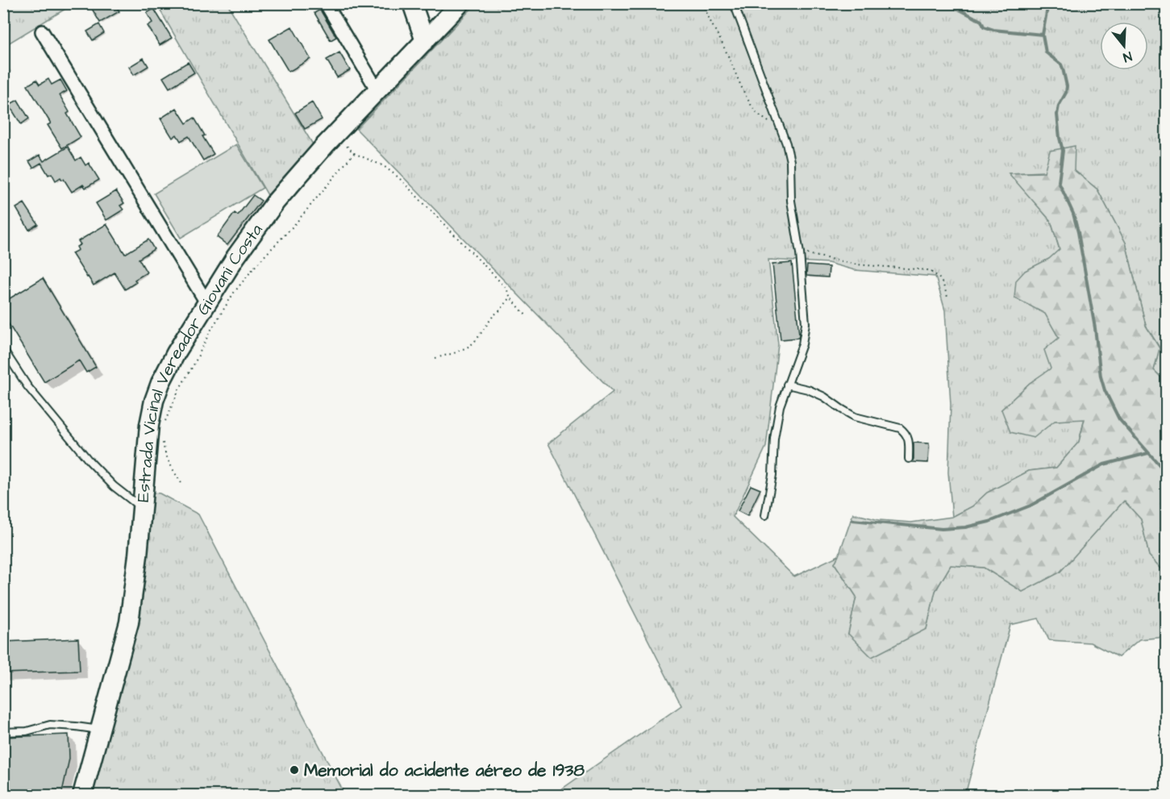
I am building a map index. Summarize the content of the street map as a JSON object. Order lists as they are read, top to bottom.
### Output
{
  "streets": {
    "street": ["Estrada Vicinal Vereador Giovani Costa"]
  },
  "places": ["Memorial do acidente aéreo de 1938"],
  "north": "bottom"
}
